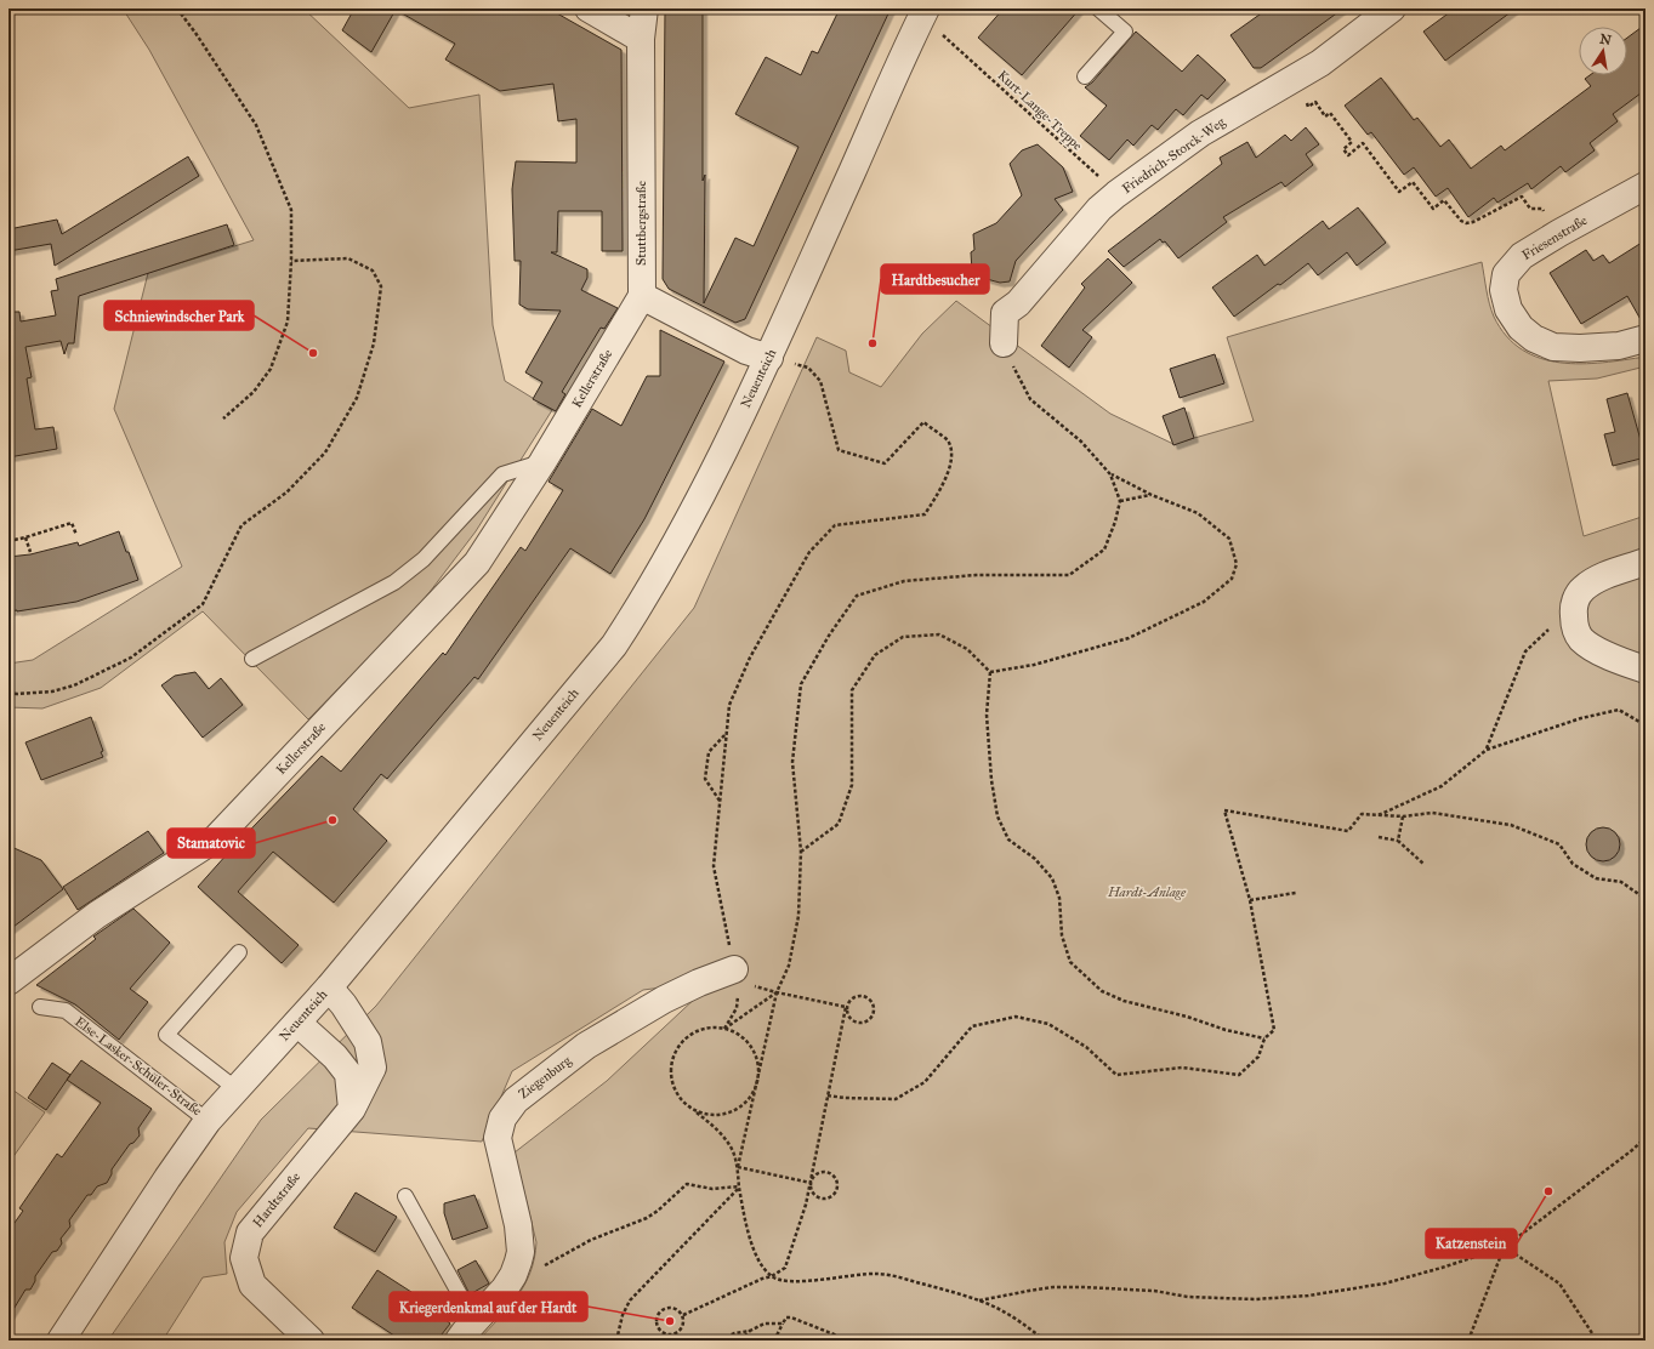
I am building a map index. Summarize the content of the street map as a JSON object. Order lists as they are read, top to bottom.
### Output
{
  "streets": {
    "street": [
      "Friedrich-Storck-Weg",
      "Stuttbergstraße",
      "Friesenstraße",
      "Kellerstraße",
      "Neuenteich",
      "Ziegenburg",
      "Hardtstraße"
    ],
    "lane": ["Else-Lasker-Schüler-Straße"],
    "path": ["Kurt-Lange-Treppe"]
  },
  "crossings": [
    ["Stuttbergstraße", "Kellerstraße"],
    ["Neuenteich", "Else-Lasker-Schüler-Straße"],
    ["Neuenteich", "Hardtstraße"]
  ],
  "parks": ["Hardt-Anlage"],
  "places": [
    "Hardtbesucher",
    "Schniewindscher Park",
    "Stamatovic",
    "Katzenstein",
    "Kriegerdenkmal auf der Hardt"
  ],
  "north": "top"
}
